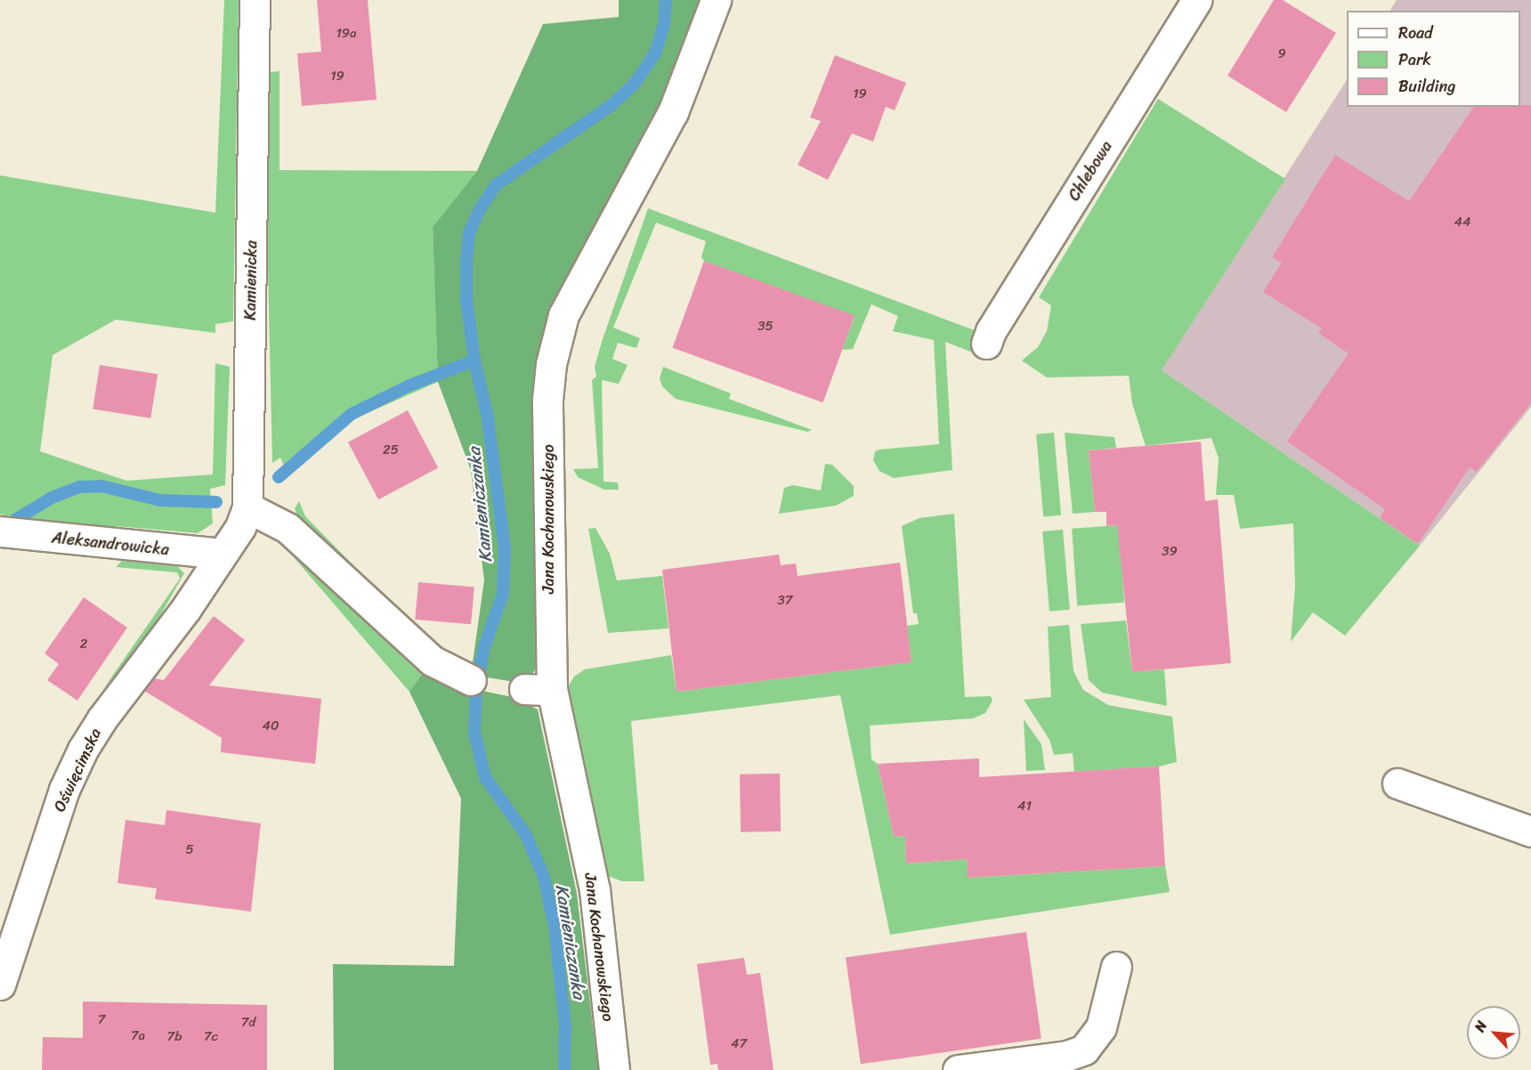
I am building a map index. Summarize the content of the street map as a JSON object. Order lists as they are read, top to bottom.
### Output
{
  "streets": {
    "street": [
      "Chlebowa",
      "Kamienicka",
      "Jana Kochanowskiego",
      "Aleksandrowicka",
      "Oświęcimska"
    ]
  },
  "crossings": [
    ["Kamienicka", "Aleksandrowicka"],
    ["Kamienicka", "Oświęcimska"],
    ["Aleksandrowicka", "Oświęcimska"]
  ],
  "water": ["Kamieniczanka"],
  "house_numbers": [
    "19a",
    "9",
    "19",
    "19",
    "44",
    "35",
    "25",
    "39",
    "37",
    "2",
    "40",
    "41",
    "5",
    "7",
    "7d",
    "7a",
    "7b",
    "7c",
    "47"
  ],
  "legend": ["Road", "Park", "Building"],
  "north": "top left"
}
